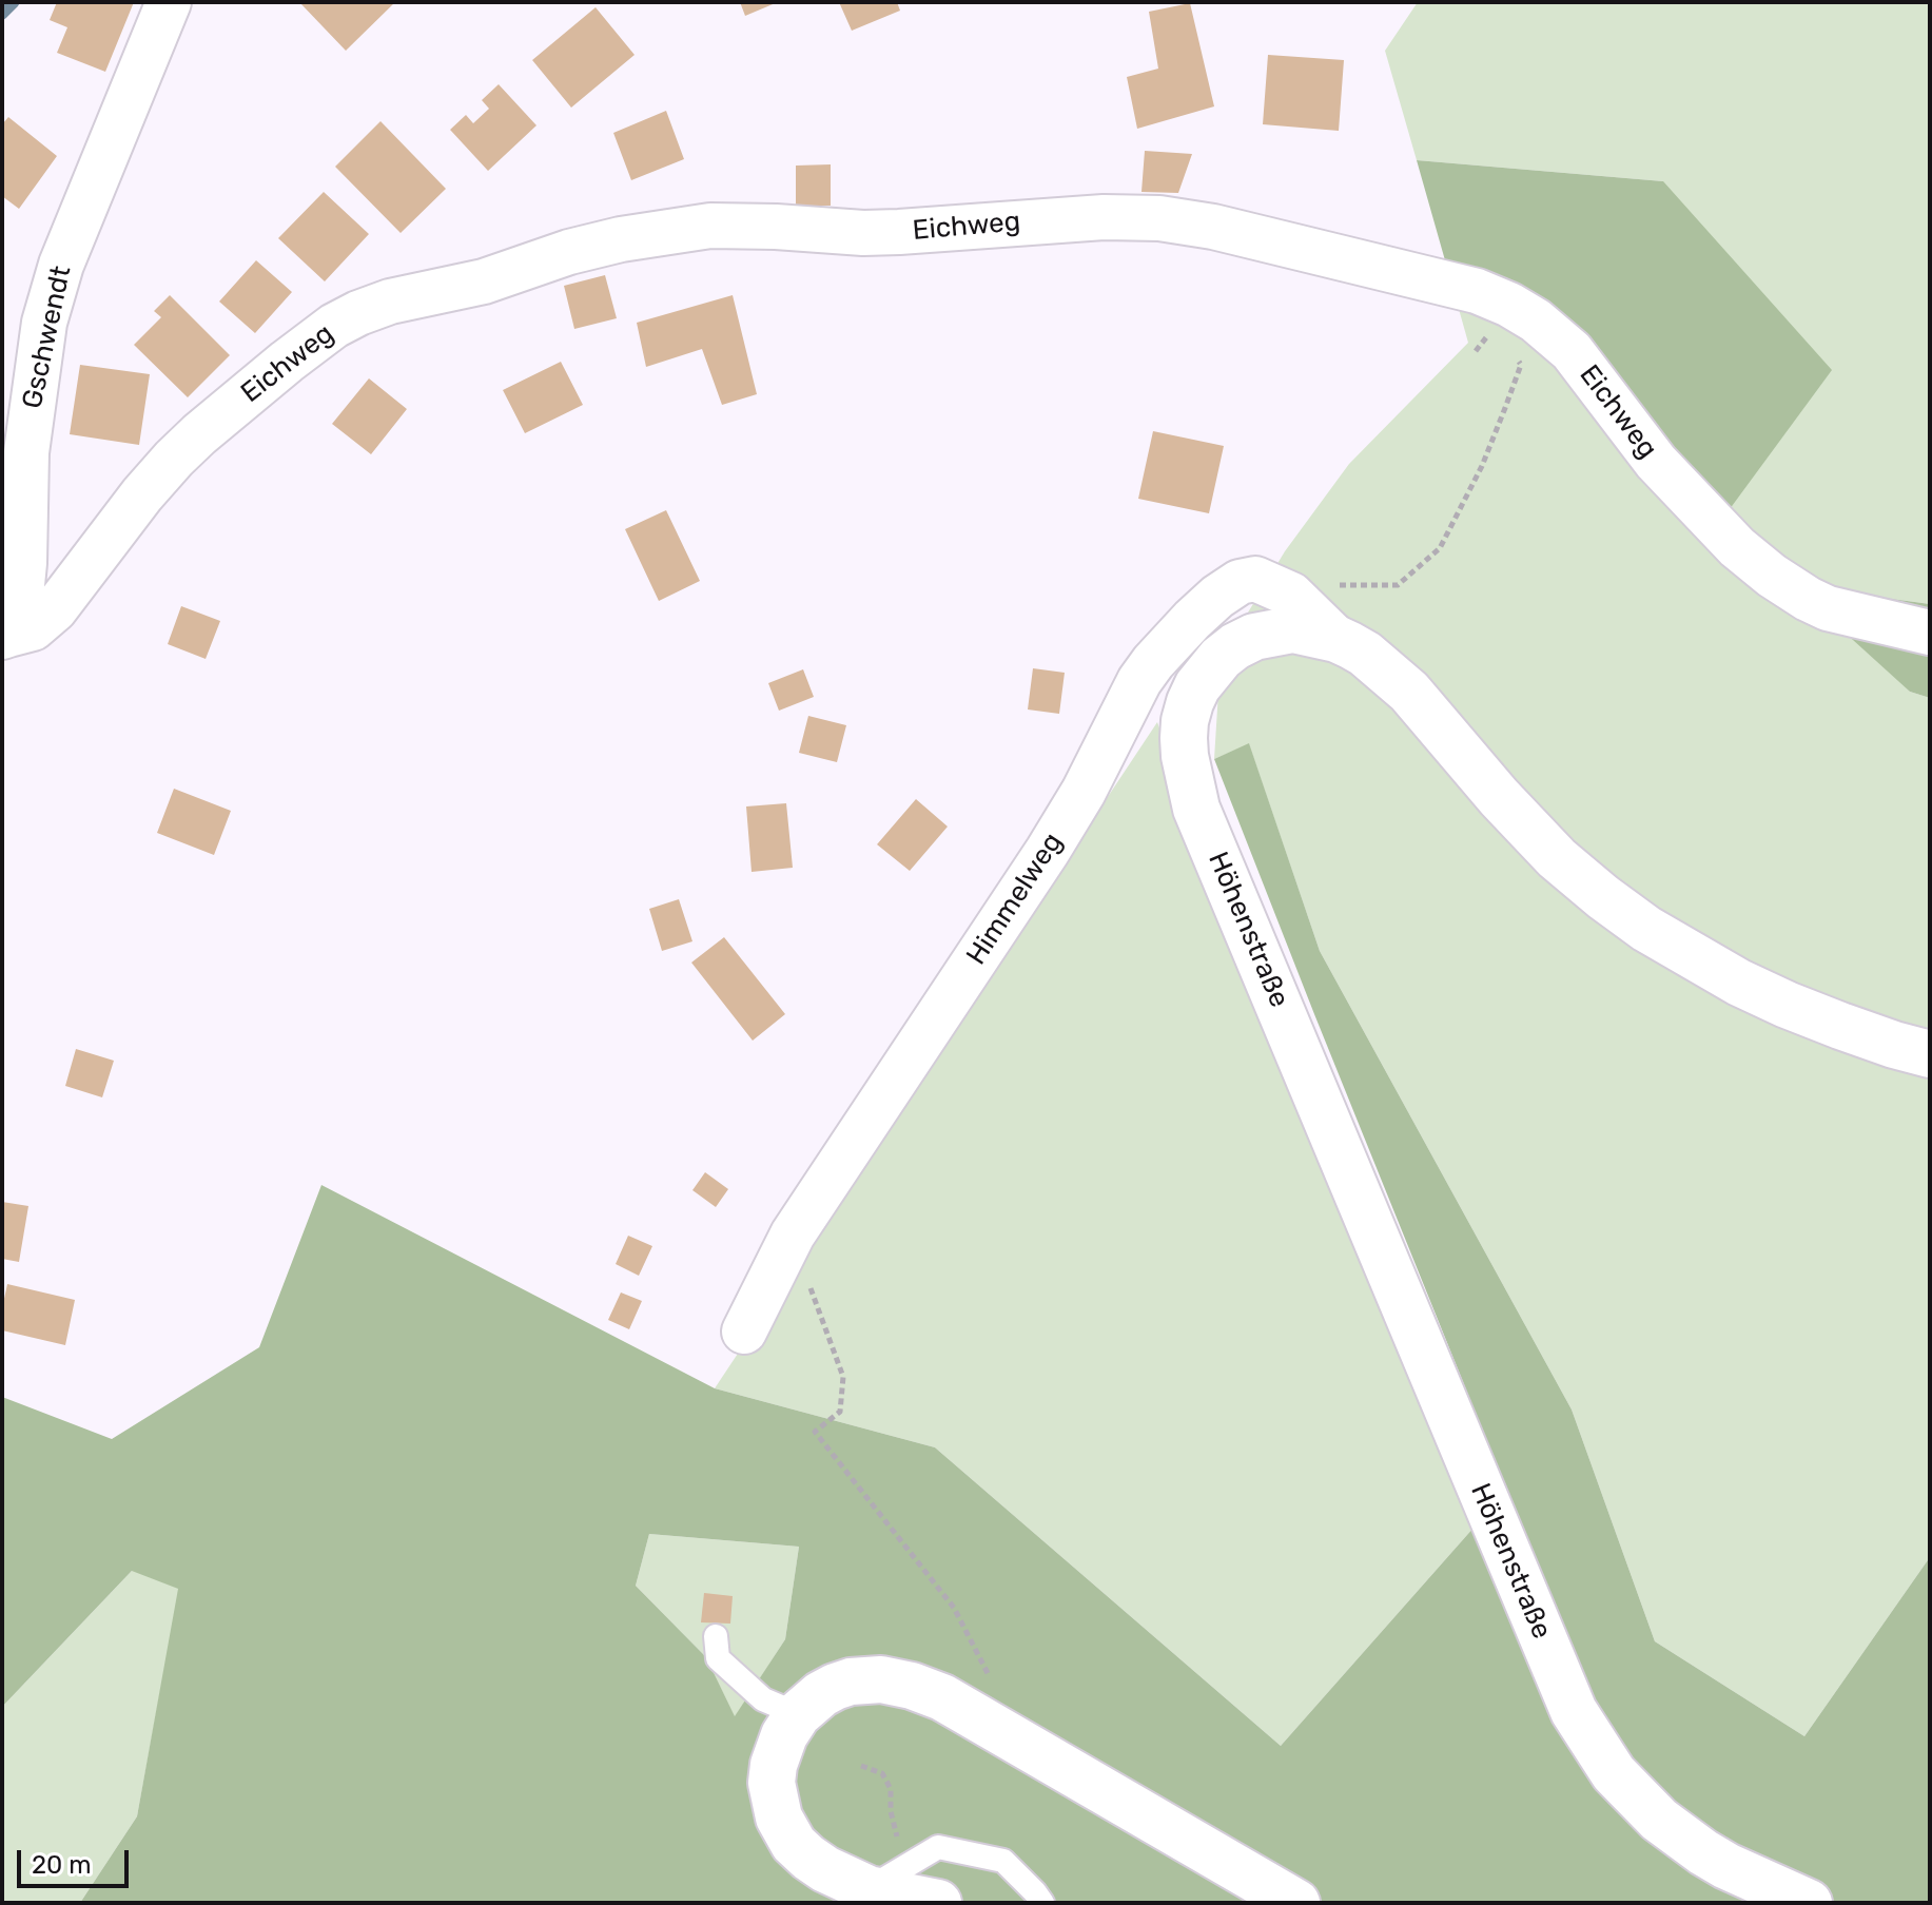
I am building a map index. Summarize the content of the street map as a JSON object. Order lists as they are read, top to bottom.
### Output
{
  "streets": {
    "street": [
      "Eichweg",
      "Gschwendt",
      "Himmelweg",
      "Höhenstraße"
    ]
  },
  "crossings": [
    ["Eichweg", "Gschwendt"],
    ["Himmelweg", "Höhenstraße"]
  ],
  "scale_bar": "20 m"
}
